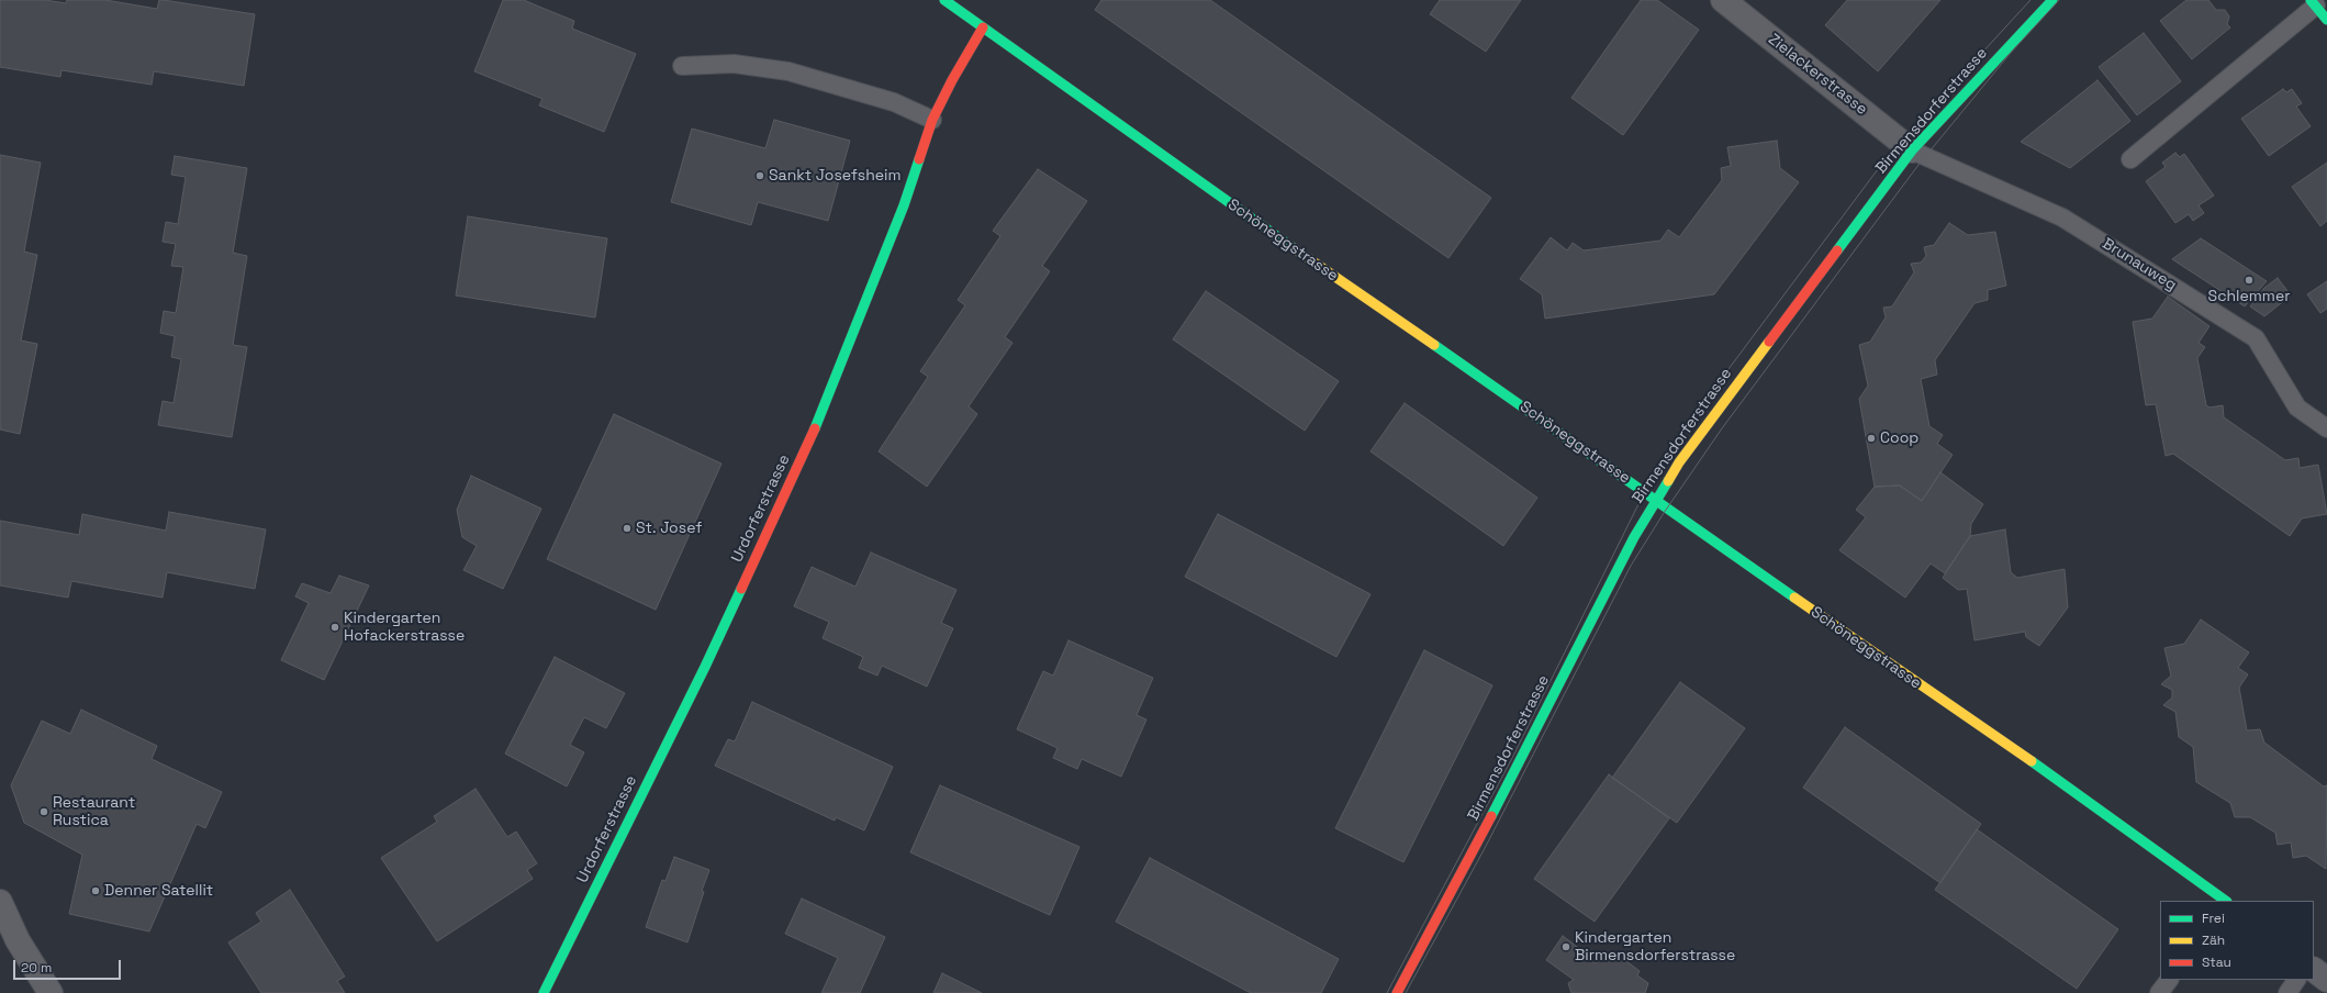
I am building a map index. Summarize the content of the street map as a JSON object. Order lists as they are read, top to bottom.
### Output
{
  "streets": {
    "street": [
      "Zielackerstrasse",
      "Birmensdorferstrasse",
      "Schöneggstrasse",
      "Urdorferstrasse"
    ],
    "lane": ["Brunauweg"]
  },
  "crossings": [
    ["Zielackerstrasse", "Birmensdorferstrasse"],
    ["Zielackerstrasse", "Brunauweg"],
    ["Birmensdorferstrasse", "Schöneggstrasse"],
    ["Birmensdorferstrasse", "Brunauweg"],
    ["Schöneggstrasse", "Urdorferstrasse"]
  ],
  "places": [
    "Sankt Josefsheim",
    "Schlemmer",
    "Coop",
    "St. Josef",
    "Kindergarten Hofackerstrasse",
    "Restaurant Rustica",
    "Denner Satellit",
    "Kindergarten Birmensdorferstrasse"
  ],
  "legend": ["Frei", "Zäh", "Stau"],
  "scale_bar": "20 m"
}
